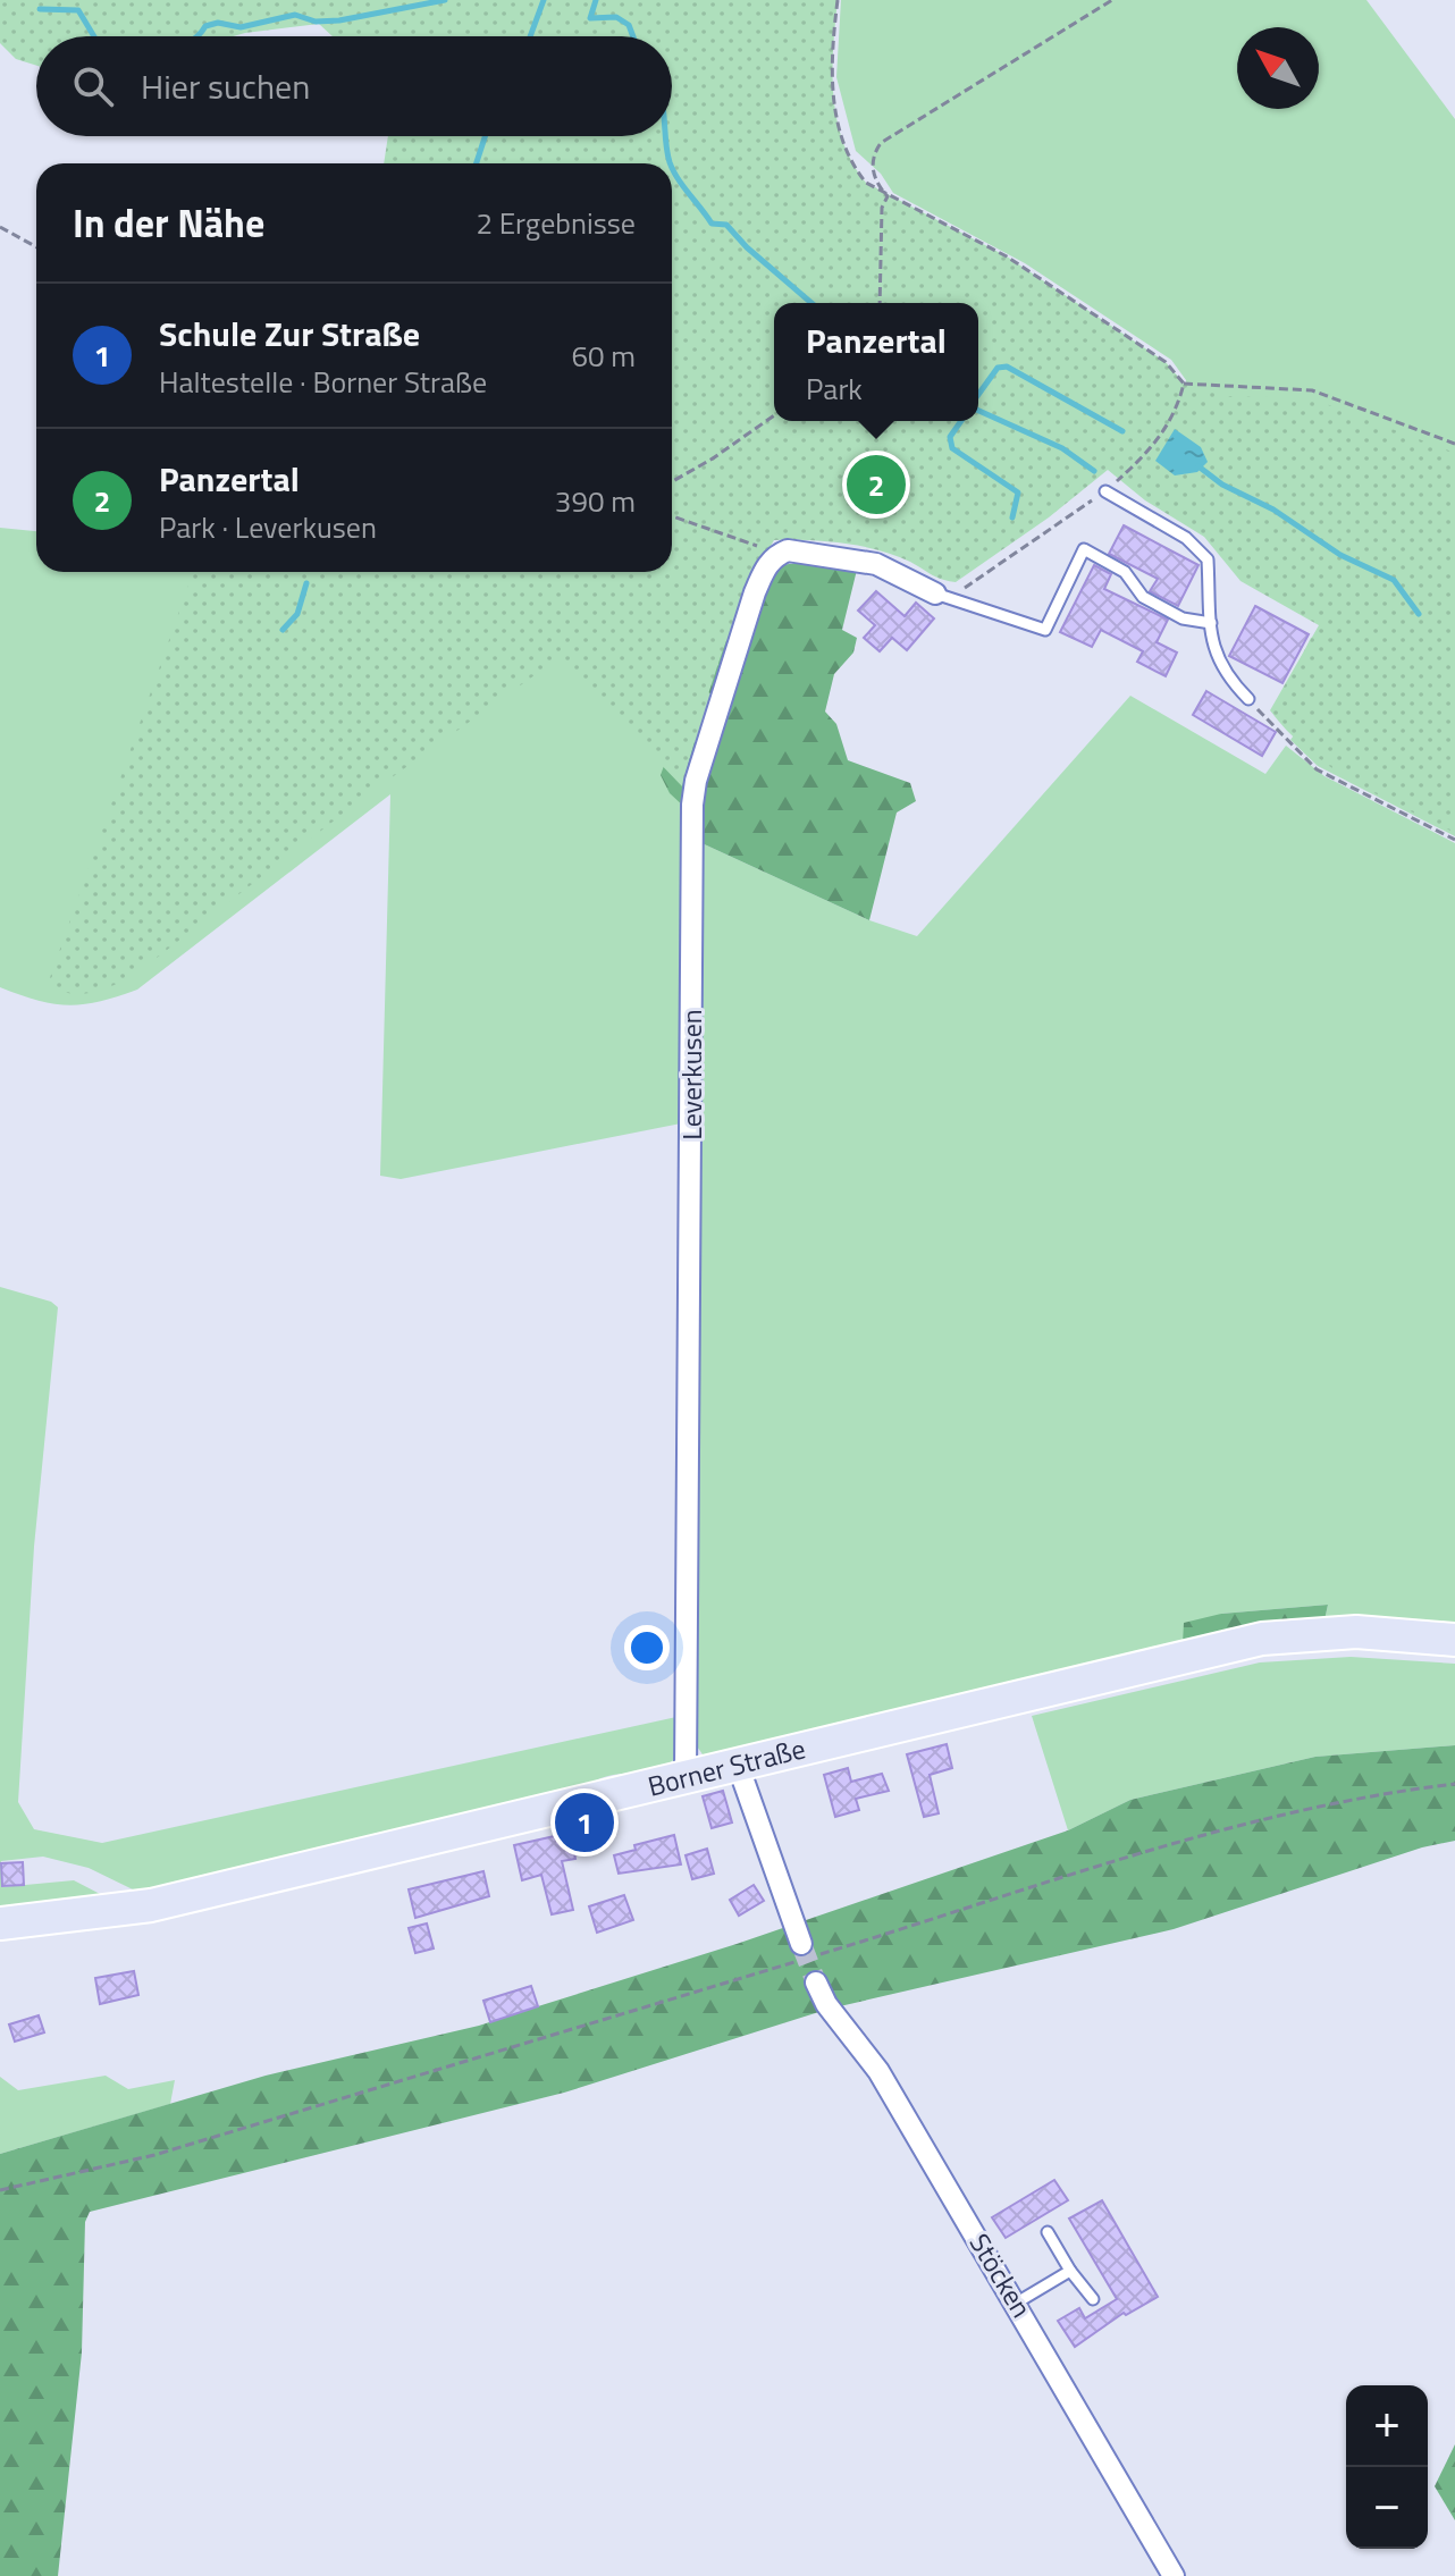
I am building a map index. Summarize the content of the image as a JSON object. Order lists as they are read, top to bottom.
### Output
{
  "streets": {
    "main road": ["Borner Straße"],
    "street": ["Leverkusen", "Stöcken"]
  },
  "crossings": [
    ["Leverkusen", "Borner Straße"]
  ],
  "north": "top left",
  "page": {
    "search": "Hier suchen",
    "heading": ["In der Nähe", "2 Ergebnisse"],
    "list": [
      {
        "mark": "1",
        "name": "Schule Zur Straße",
        "note": "Haltestelle · Borner Straße",
        "value": "60 m"
      },
      {
        "mark": "2",
        "name": "Panzertal",
        "note": "Park · Leverkusen",
        "value": "390 m"
      }
    ],
    "popup": ["Panzertal", "Park"],
    "pins": ["2", "1"],
    "map_buttons": ["+", "−"]
  }
}
